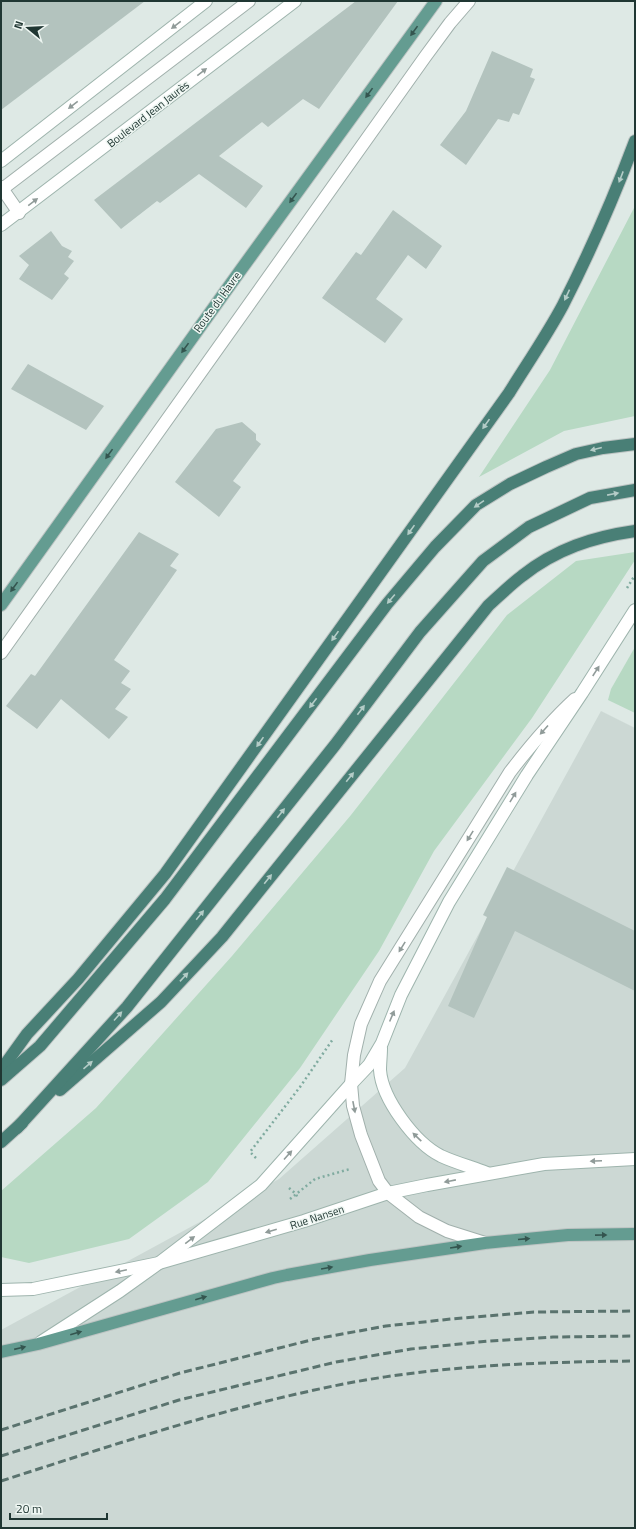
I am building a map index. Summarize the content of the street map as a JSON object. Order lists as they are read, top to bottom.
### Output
{
  "streets": {
    "main road": ["Boulevard Jean Jaurès", "Route du Havre", "Rue Nansen"]
  },
  "scale_bar": "20 m",
  "north": "left"
}
